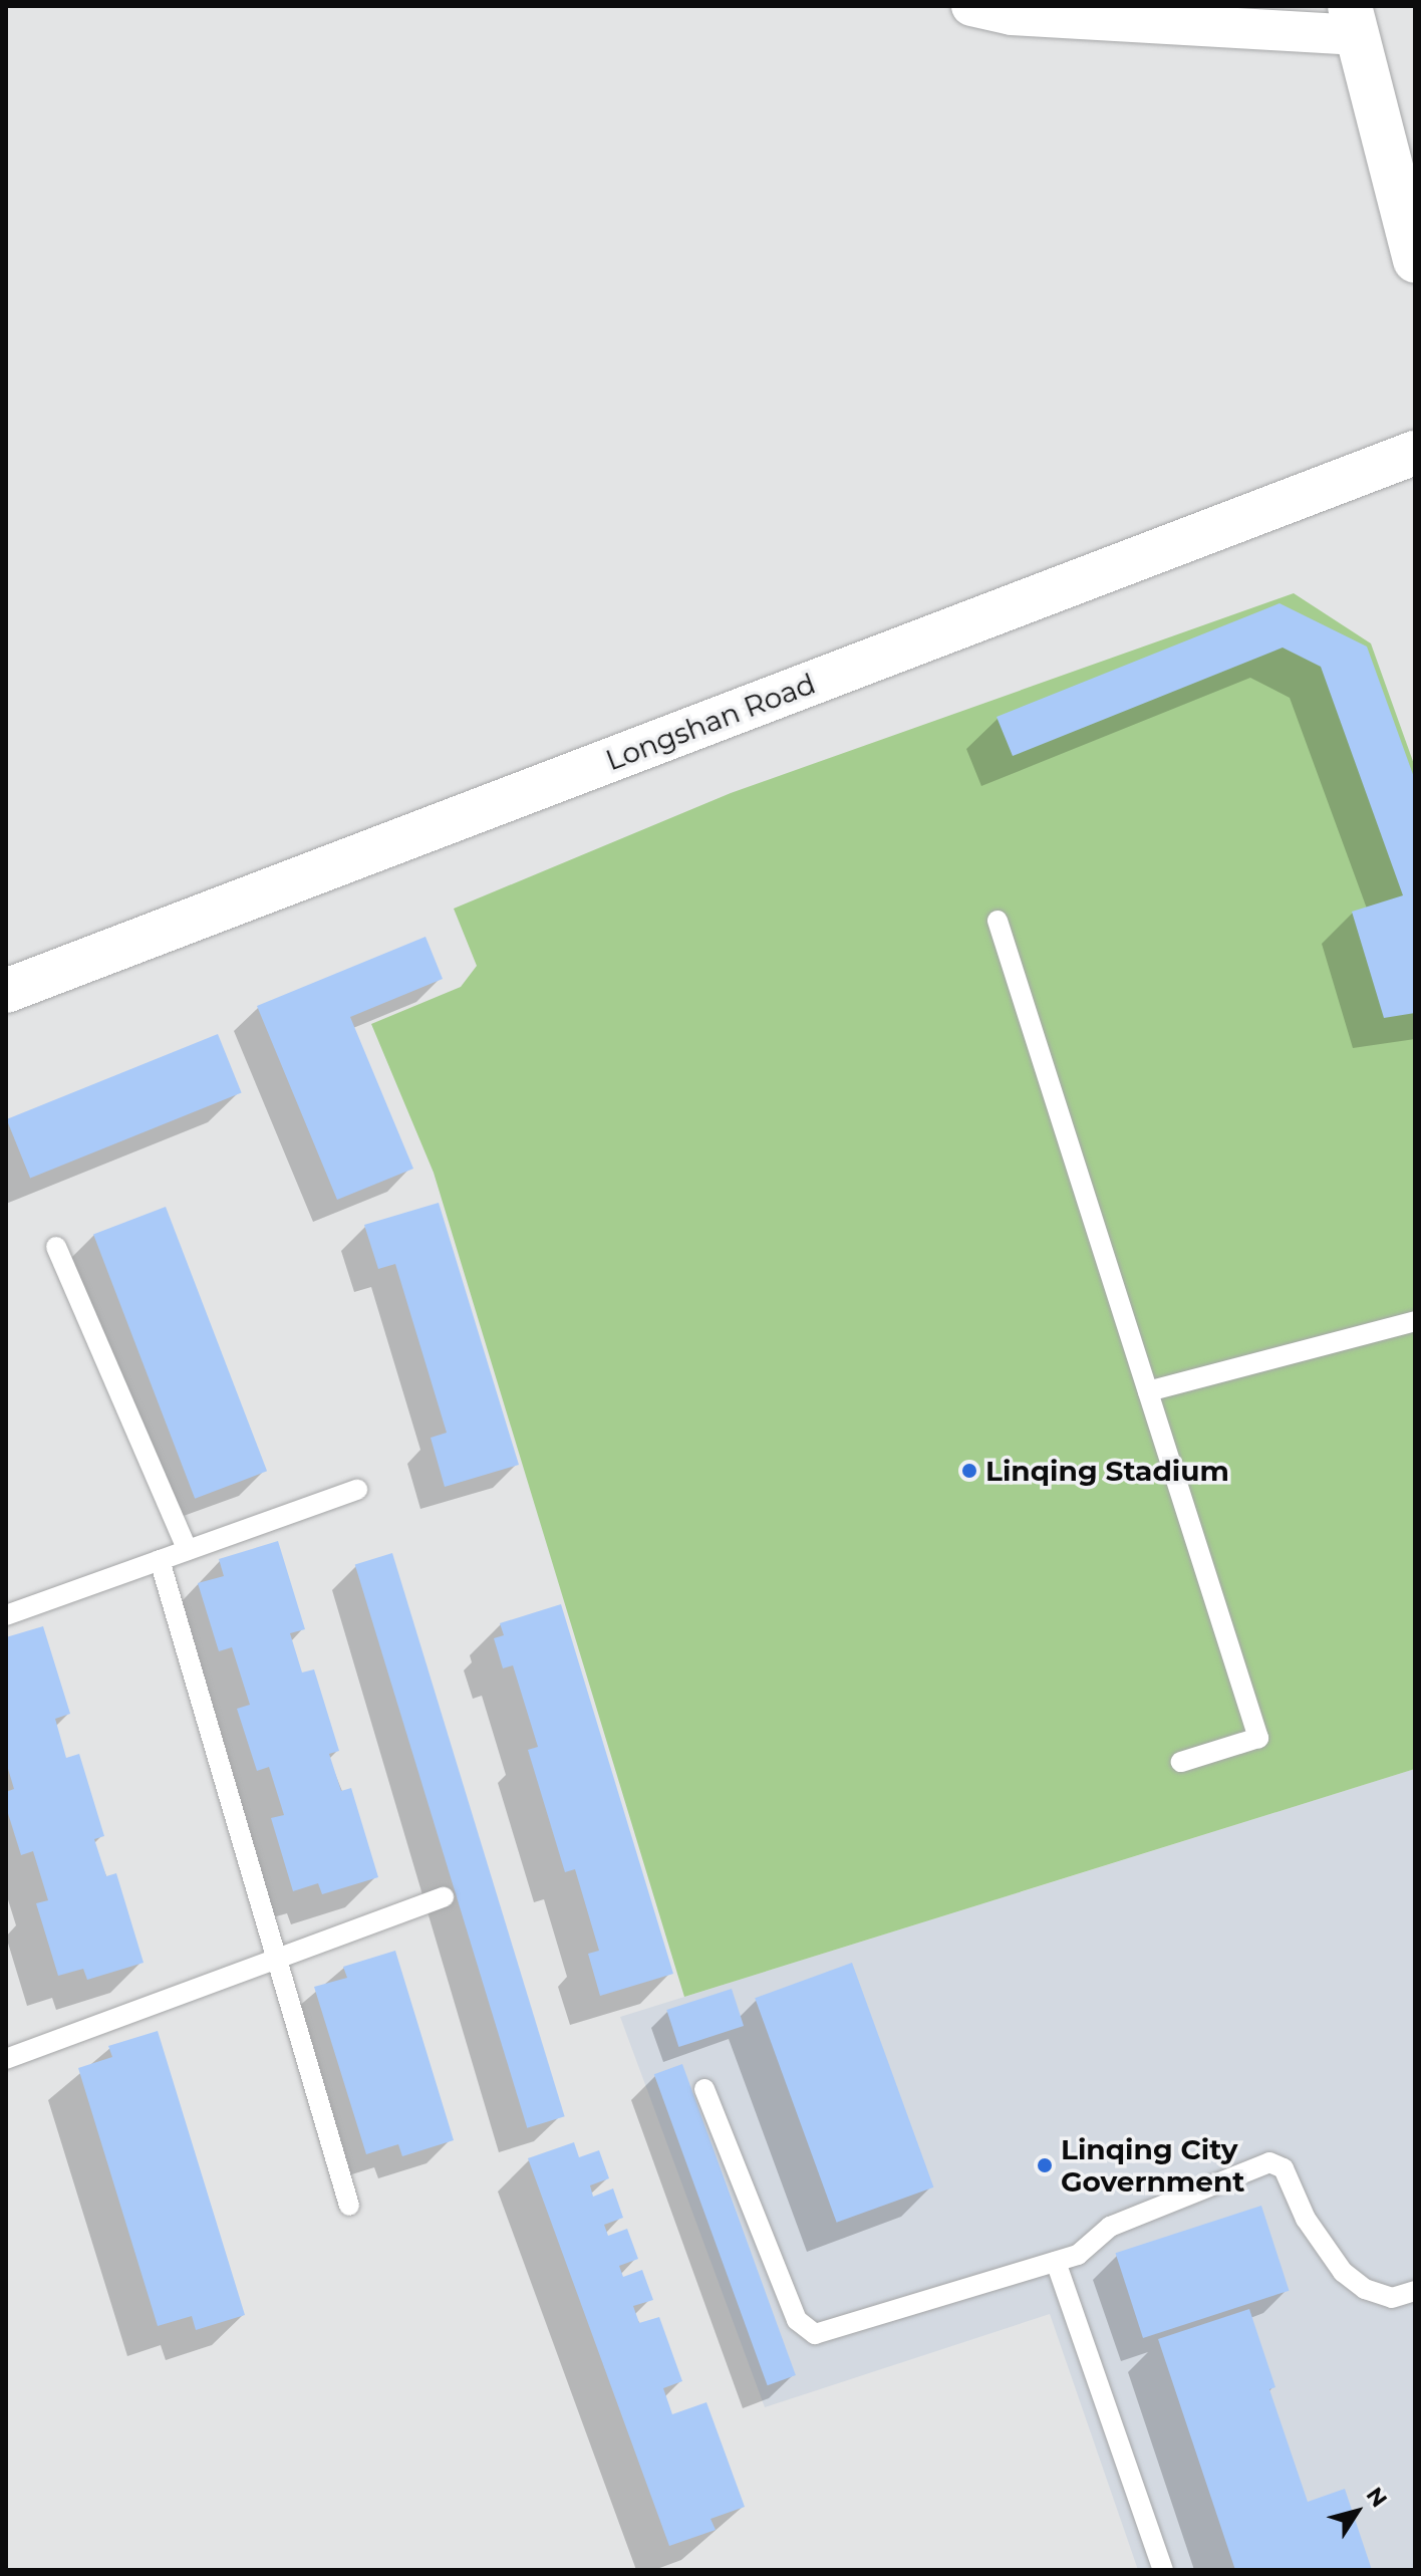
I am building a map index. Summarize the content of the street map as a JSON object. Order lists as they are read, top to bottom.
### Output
{
  "streets": {
    "street": ["Longshan Road"]
  },
  "places": ["Linqing Stadium", "Linqing City Government"],
  "north": "top right"
}
